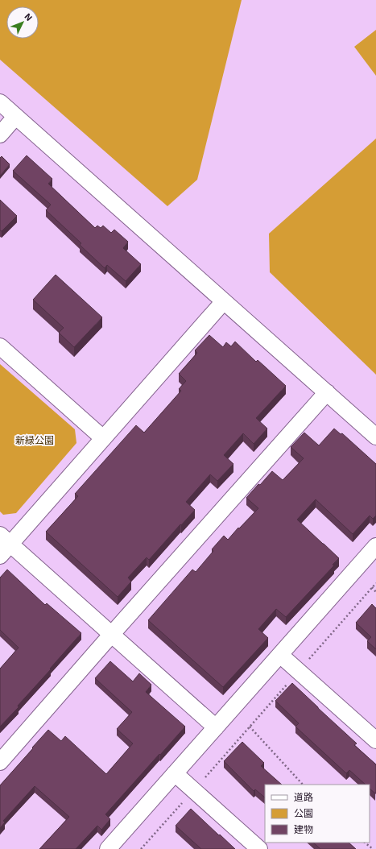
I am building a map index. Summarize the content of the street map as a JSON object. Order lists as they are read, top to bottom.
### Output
{
  "parks": ["新緑公園"],
  "legend": ["道路", "公園", "建物"],
  "north": "top right"
}
